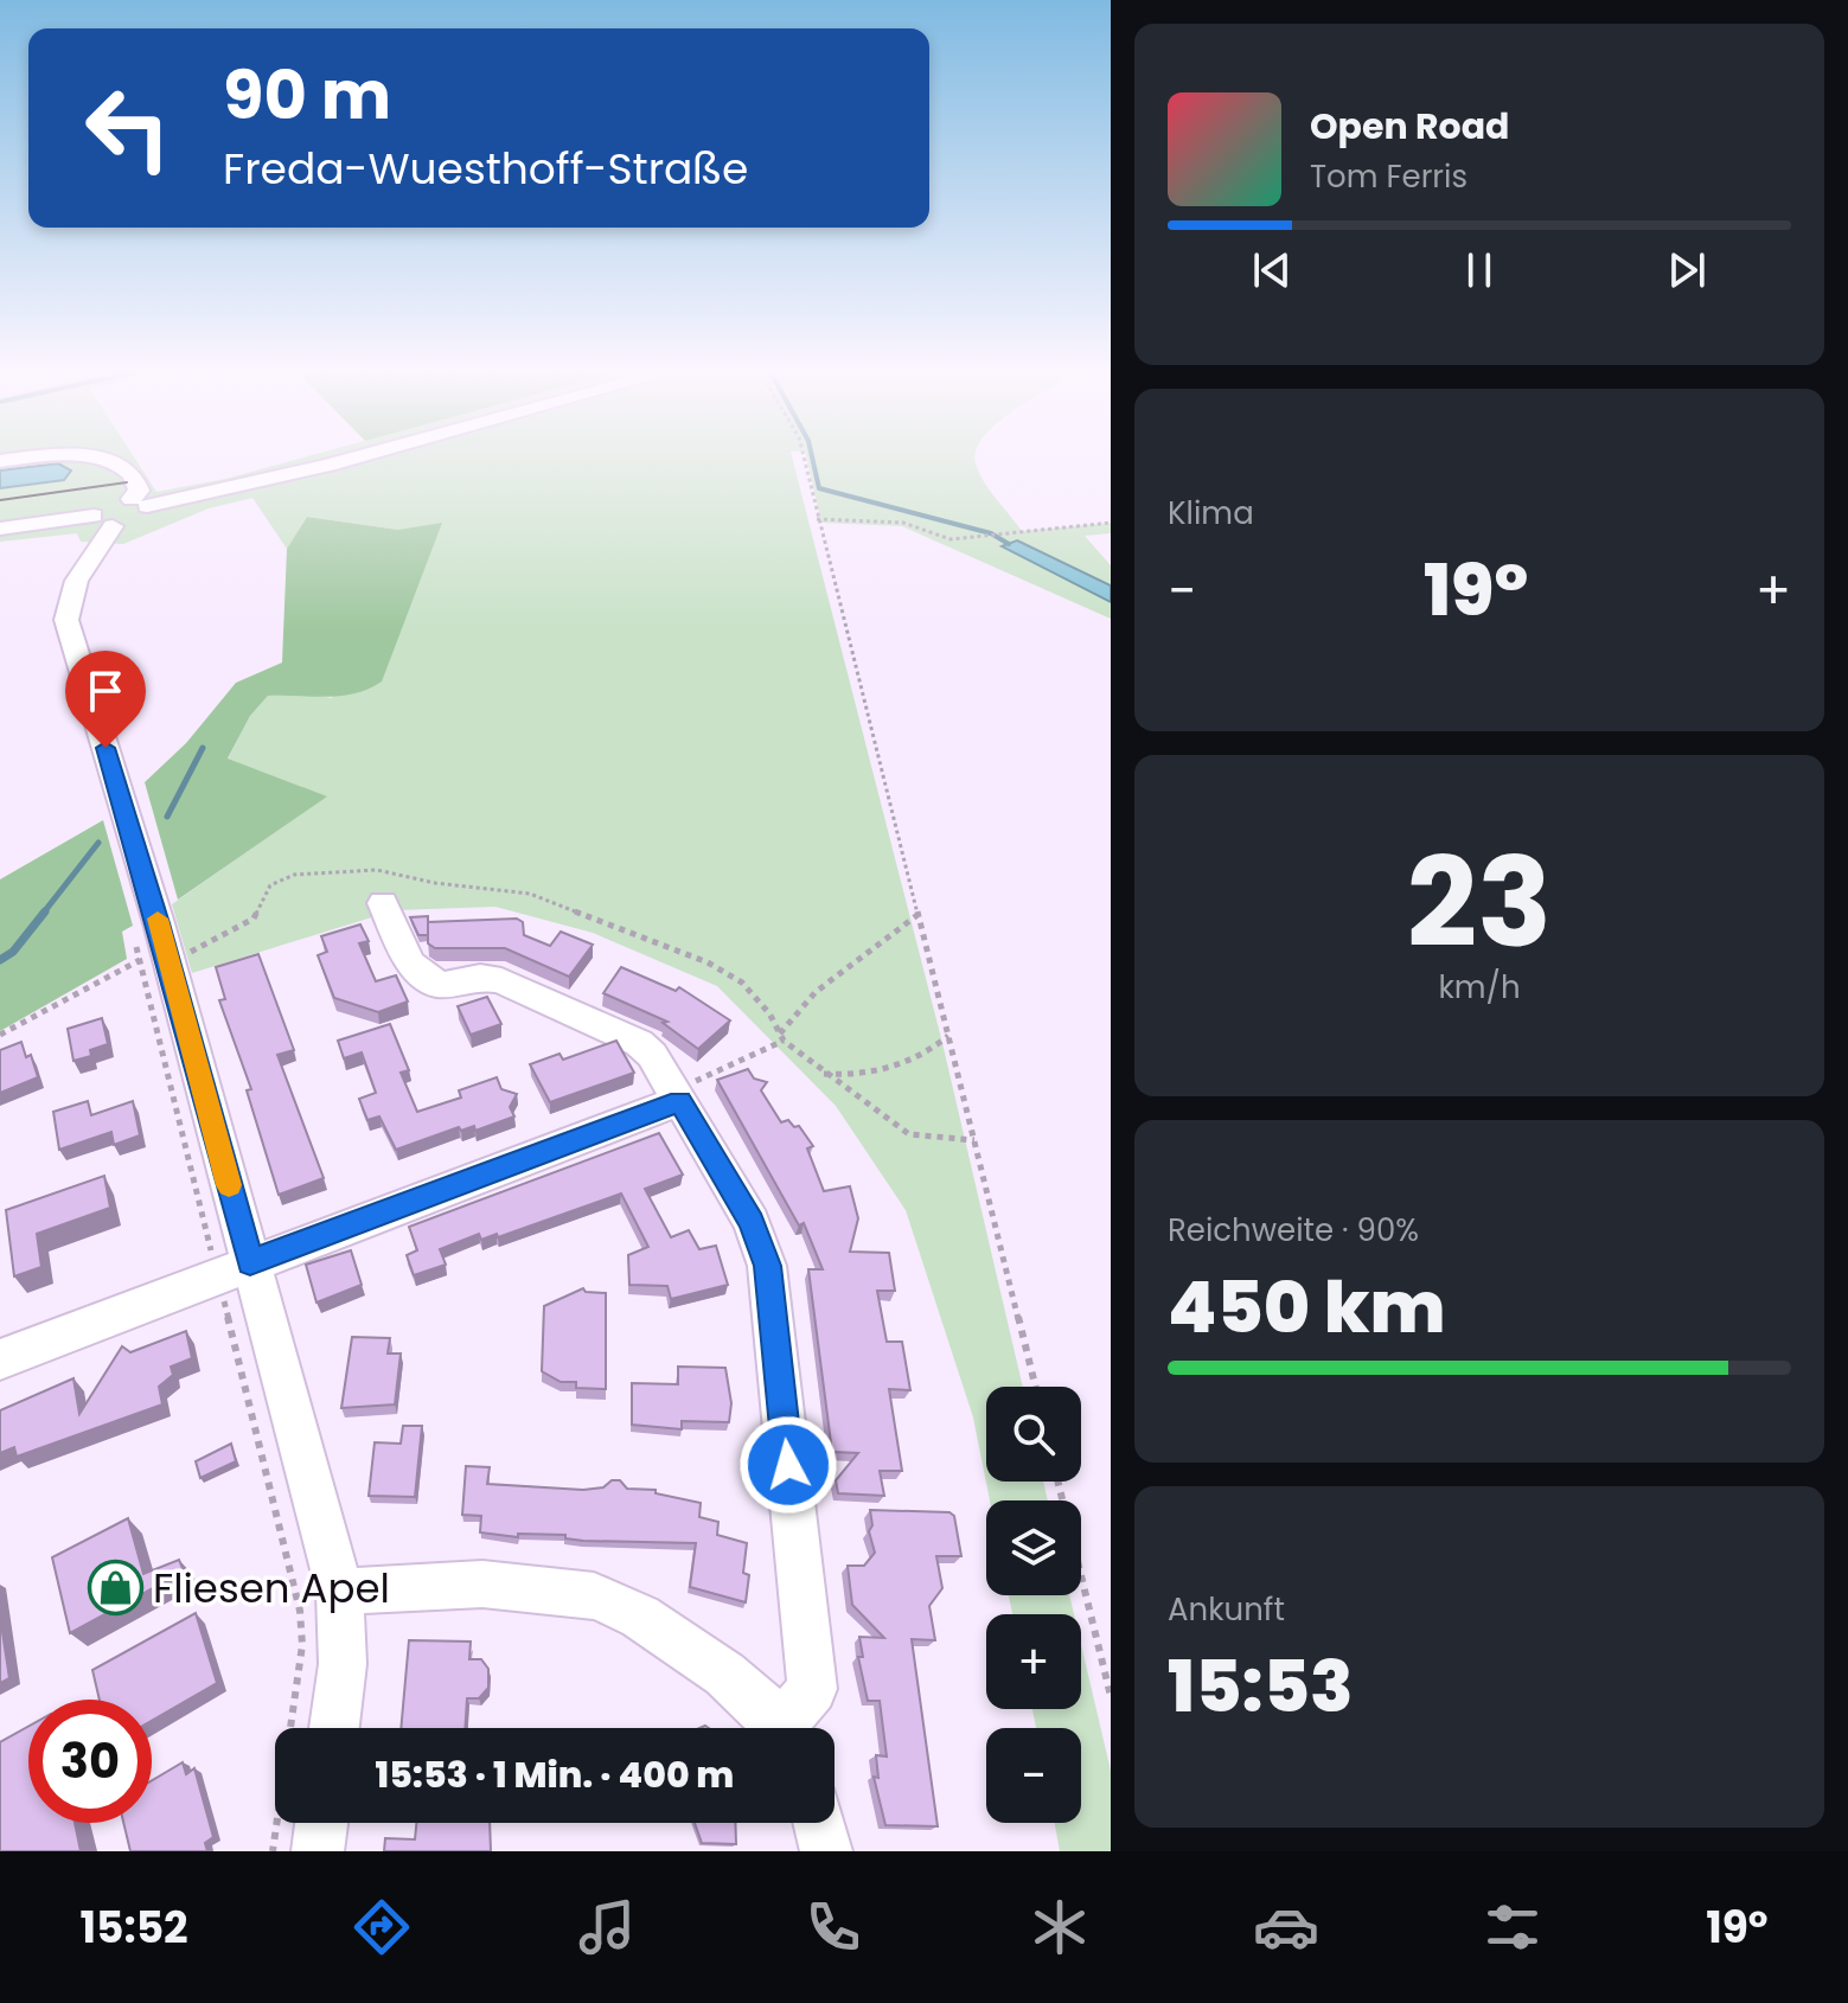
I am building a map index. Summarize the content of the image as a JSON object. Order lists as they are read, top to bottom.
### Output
{
  "places": {
    "shop": ["Fliesen Apel"]
  },
  "page": {
    "turn": ["90 m", "Freda-Wuesthoff-Straße"],
    "song": ["Open Road", "Tom Ferris"],
    "tile": [
      "Klima",
      ["23", "km/h"],
      ["Reichweite · 90%", "450 km"],
      ["Ankunft", "15:53"]
    ],
    "heat": ["−", "19°", "+"],
    "map_buttons": ["+", "−"],
    "limit": "30",
    "trip": "15:53 · 1 Min. · 400 m",
    "tabs": ["15:52", "19°"]
  }
}
